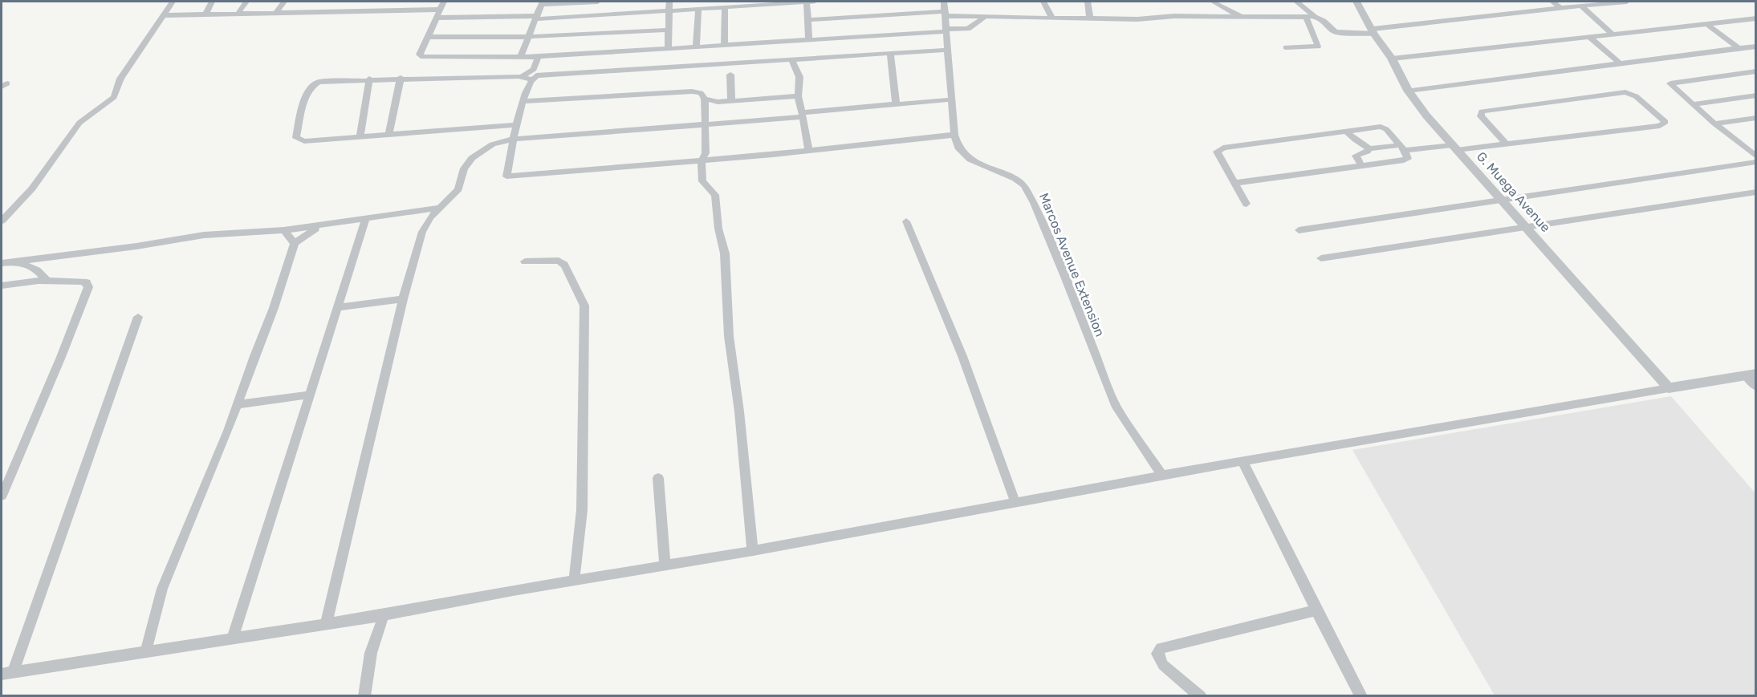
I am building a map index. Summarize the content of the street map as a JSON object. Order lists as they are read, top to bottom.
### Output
{
  "streets": {
    "street": ["G. Muega Avenue", "Marcos Avenue Extension"]
  }
}
